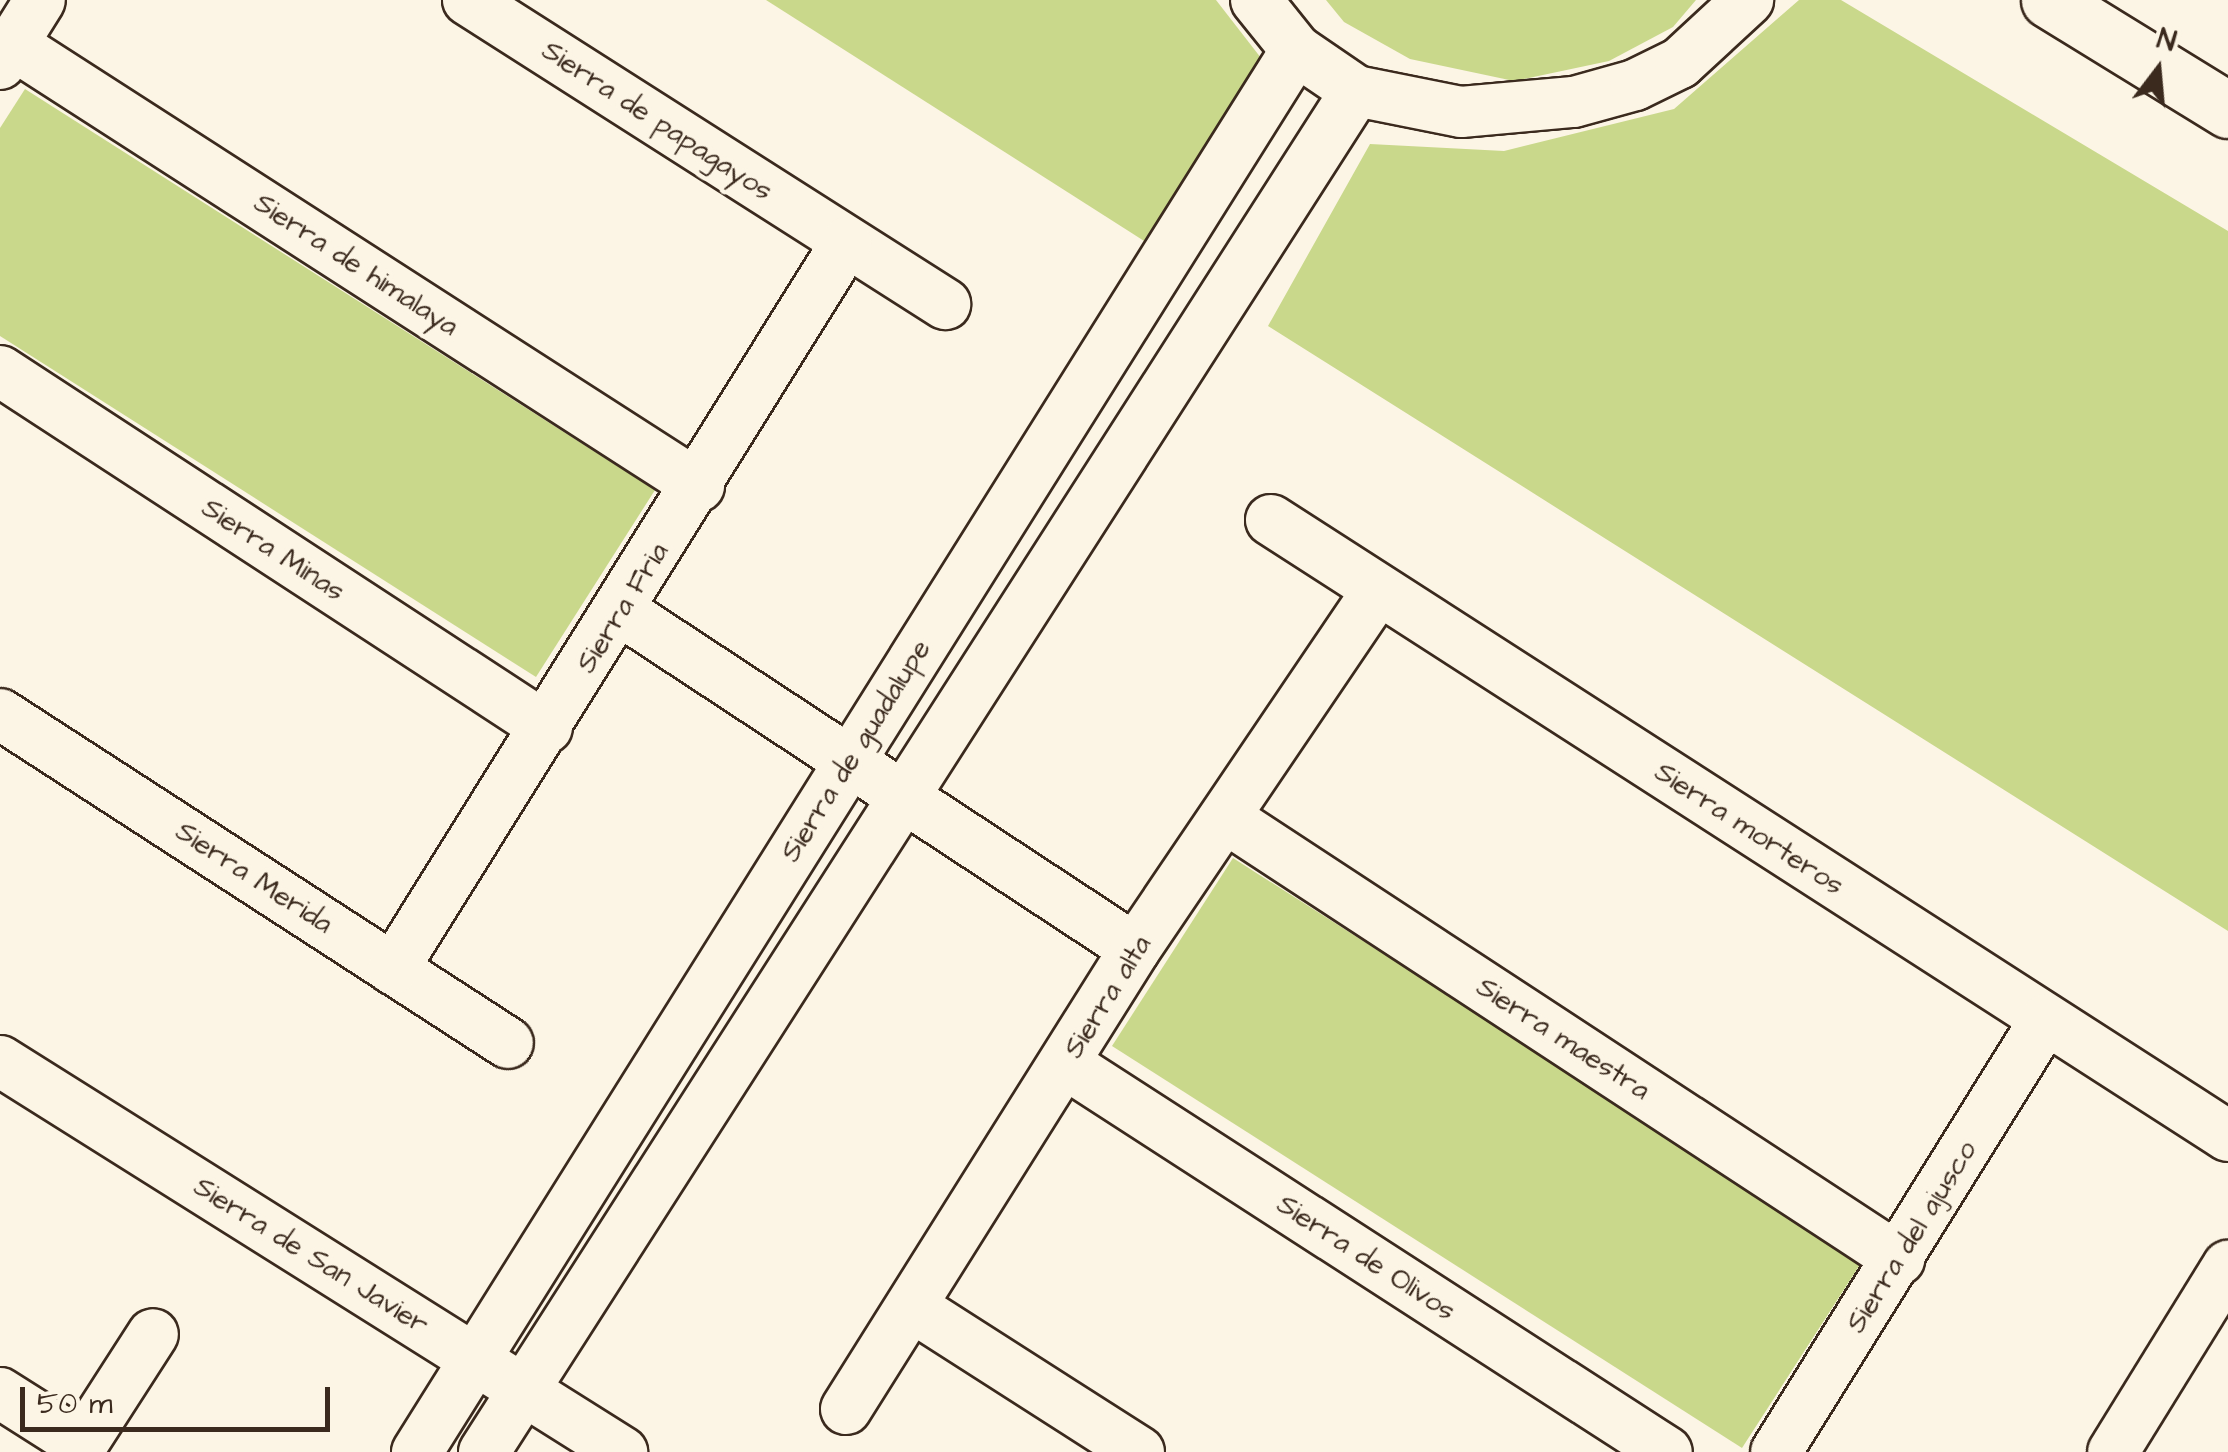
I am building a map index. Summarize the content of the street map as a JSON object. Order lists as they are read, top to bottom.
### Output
{
  "streets": {
    "street": [
      "Sierra de papagayos",
      "Sierra de himalaya",
      "Sierra Minas",
      "Sierra Fria",
      "Sierra de guadalupe",
      "Sierra morteros",
      "Sierra Merida",
      "Sierra alta",
      "Sierra maestra",
      "Sierra del ajusco",
      "Sierra de San Javier",
      "Sierra de Olivos"
    ]
  },
  "crossings": [
    ["Sierra de papagayos", "Sierra Fria"],
    ["Sierra de himalaya", "Sierra Fria"],
    ["Sierra Minas", "Sierra Fria"],
    ["Sierra Fria", "Sierra Merida"],
    ["Sierra de guadalupe", "Sierra de San Javier"],
    ["Sierra morteros", "Sierra alta"],
    ["Sierra morteros", "Sierra del ajusco"],
    ["Sierra alta", "Sierra maestra"],
    ["Sierra alta", "Sierra de Olivos"],
    ["Sierra maestra", "Sierra del ajusco"]
  ],
  "scale_bar": "50 m",
  "north": "top"
}
